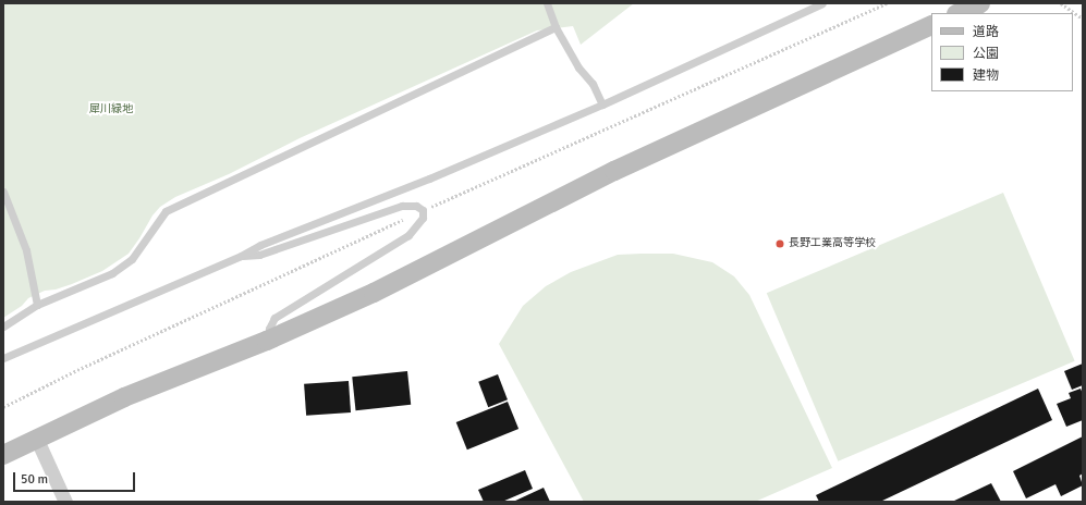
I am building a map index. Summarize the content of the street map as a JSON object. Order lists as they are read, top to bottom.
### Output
{
  "parks": ["犀川緑地"],
  "places": ["長野工業高等学校"],
  "legend": ["道路", "公園", "建物"],
  "scale_bar": "50 m"
}
